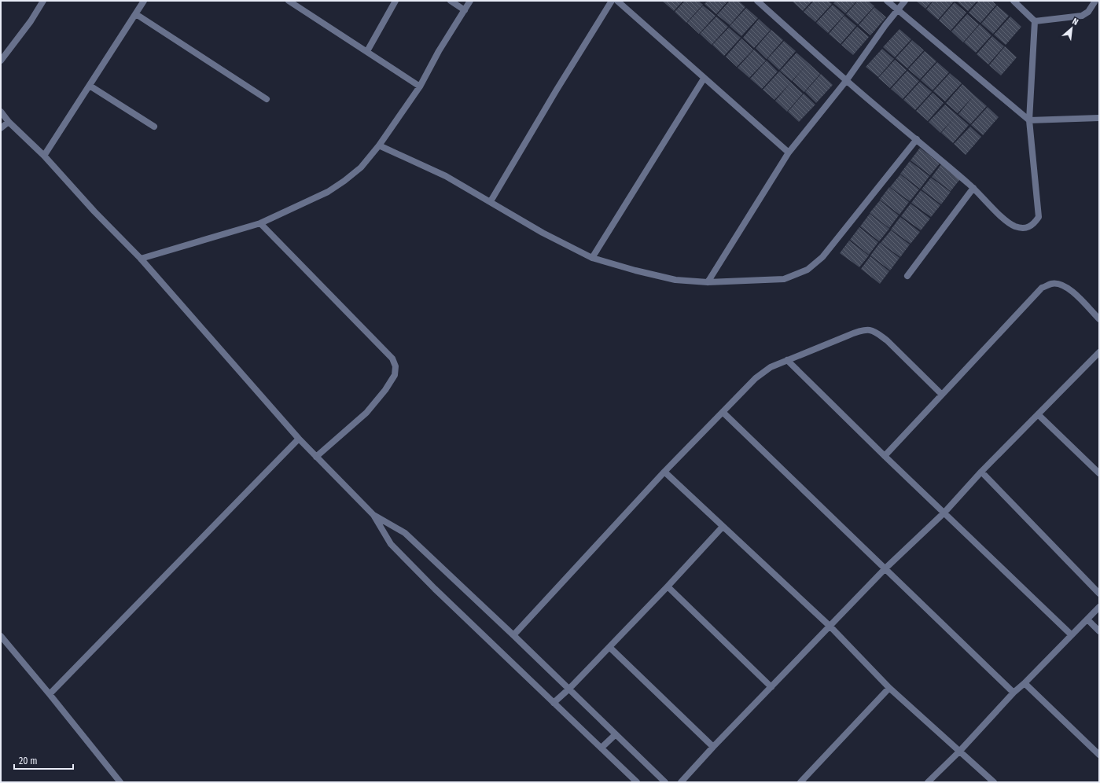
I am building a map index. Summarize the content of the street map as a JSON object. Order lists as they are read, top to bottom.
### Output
{
  "scale_bar": "20 m",
  "north": "top right"
}
